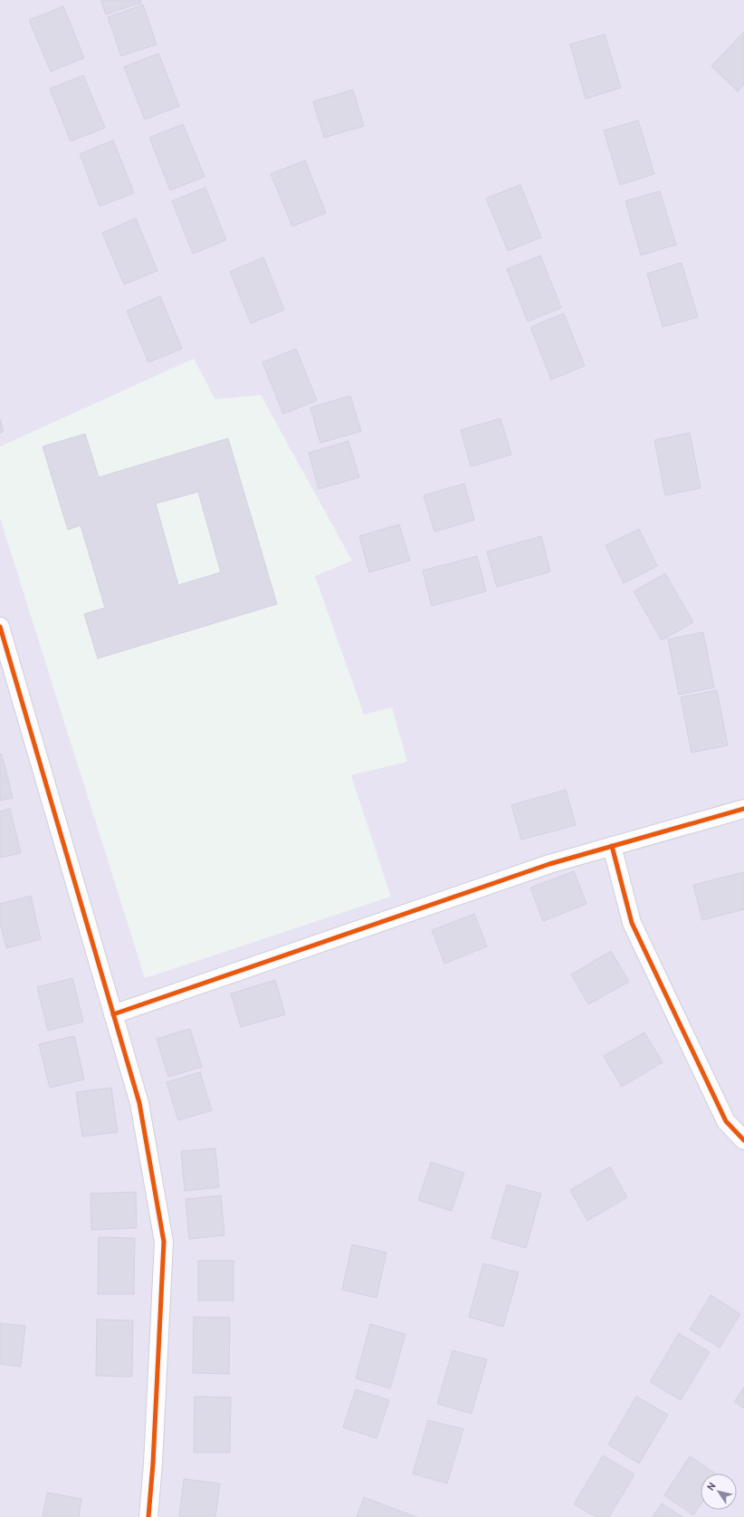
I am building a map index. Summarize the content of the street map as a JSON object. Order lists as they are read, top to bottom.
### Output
{
  "north": "top left"
}
